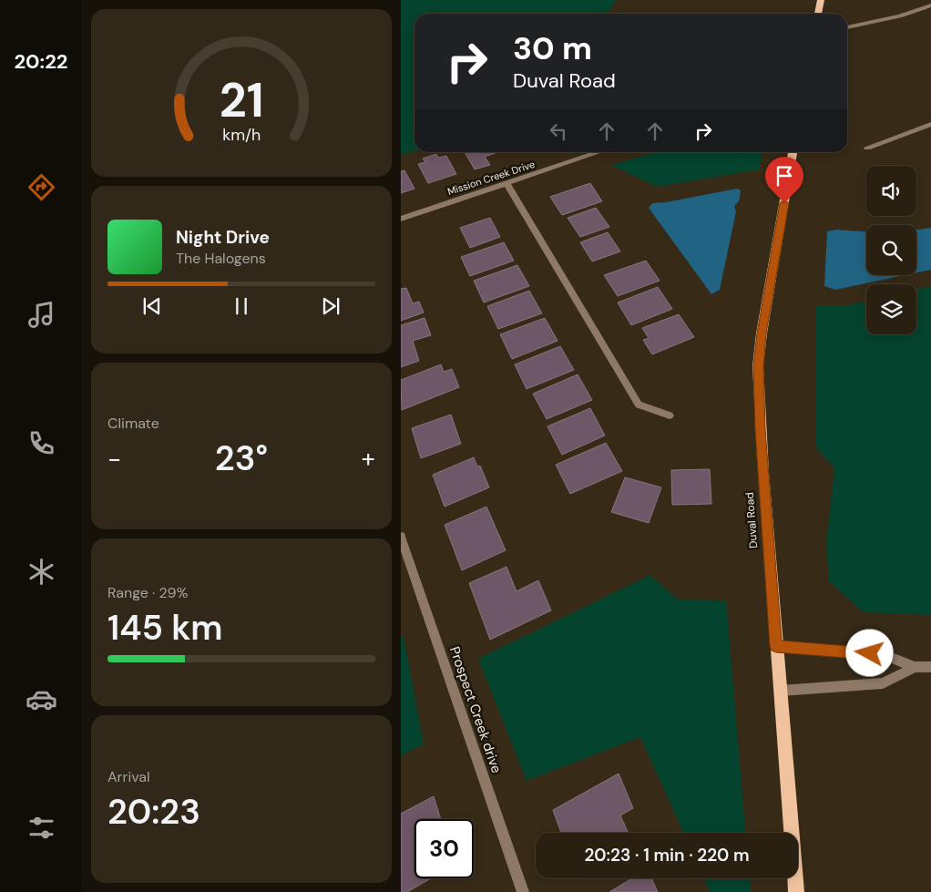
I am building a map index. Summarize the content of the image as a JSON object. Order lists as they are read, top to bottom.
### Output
{
  "streets": {
    "main road": ["Duval Road"],
    "street": ["Mission Creek Drive", "Prospect Creek drive"]
  },
  "page": {
    "tabs": "20:22",
    "turn": ["30 m", "Duval Road"],
    "song": ["Night Drive", "The Halogens"],
    "tile": [
      "Climate",
      ["Range · 29%", "145 km"],
      ["Arrival", "20:23"]
    ],
    "heat": ["−", "23°", "+"],
    "limit": "30",
    "trip": "20:23 · 1 min · 220 m",
    "gauge": ["21", "km/h"]
  }
}
